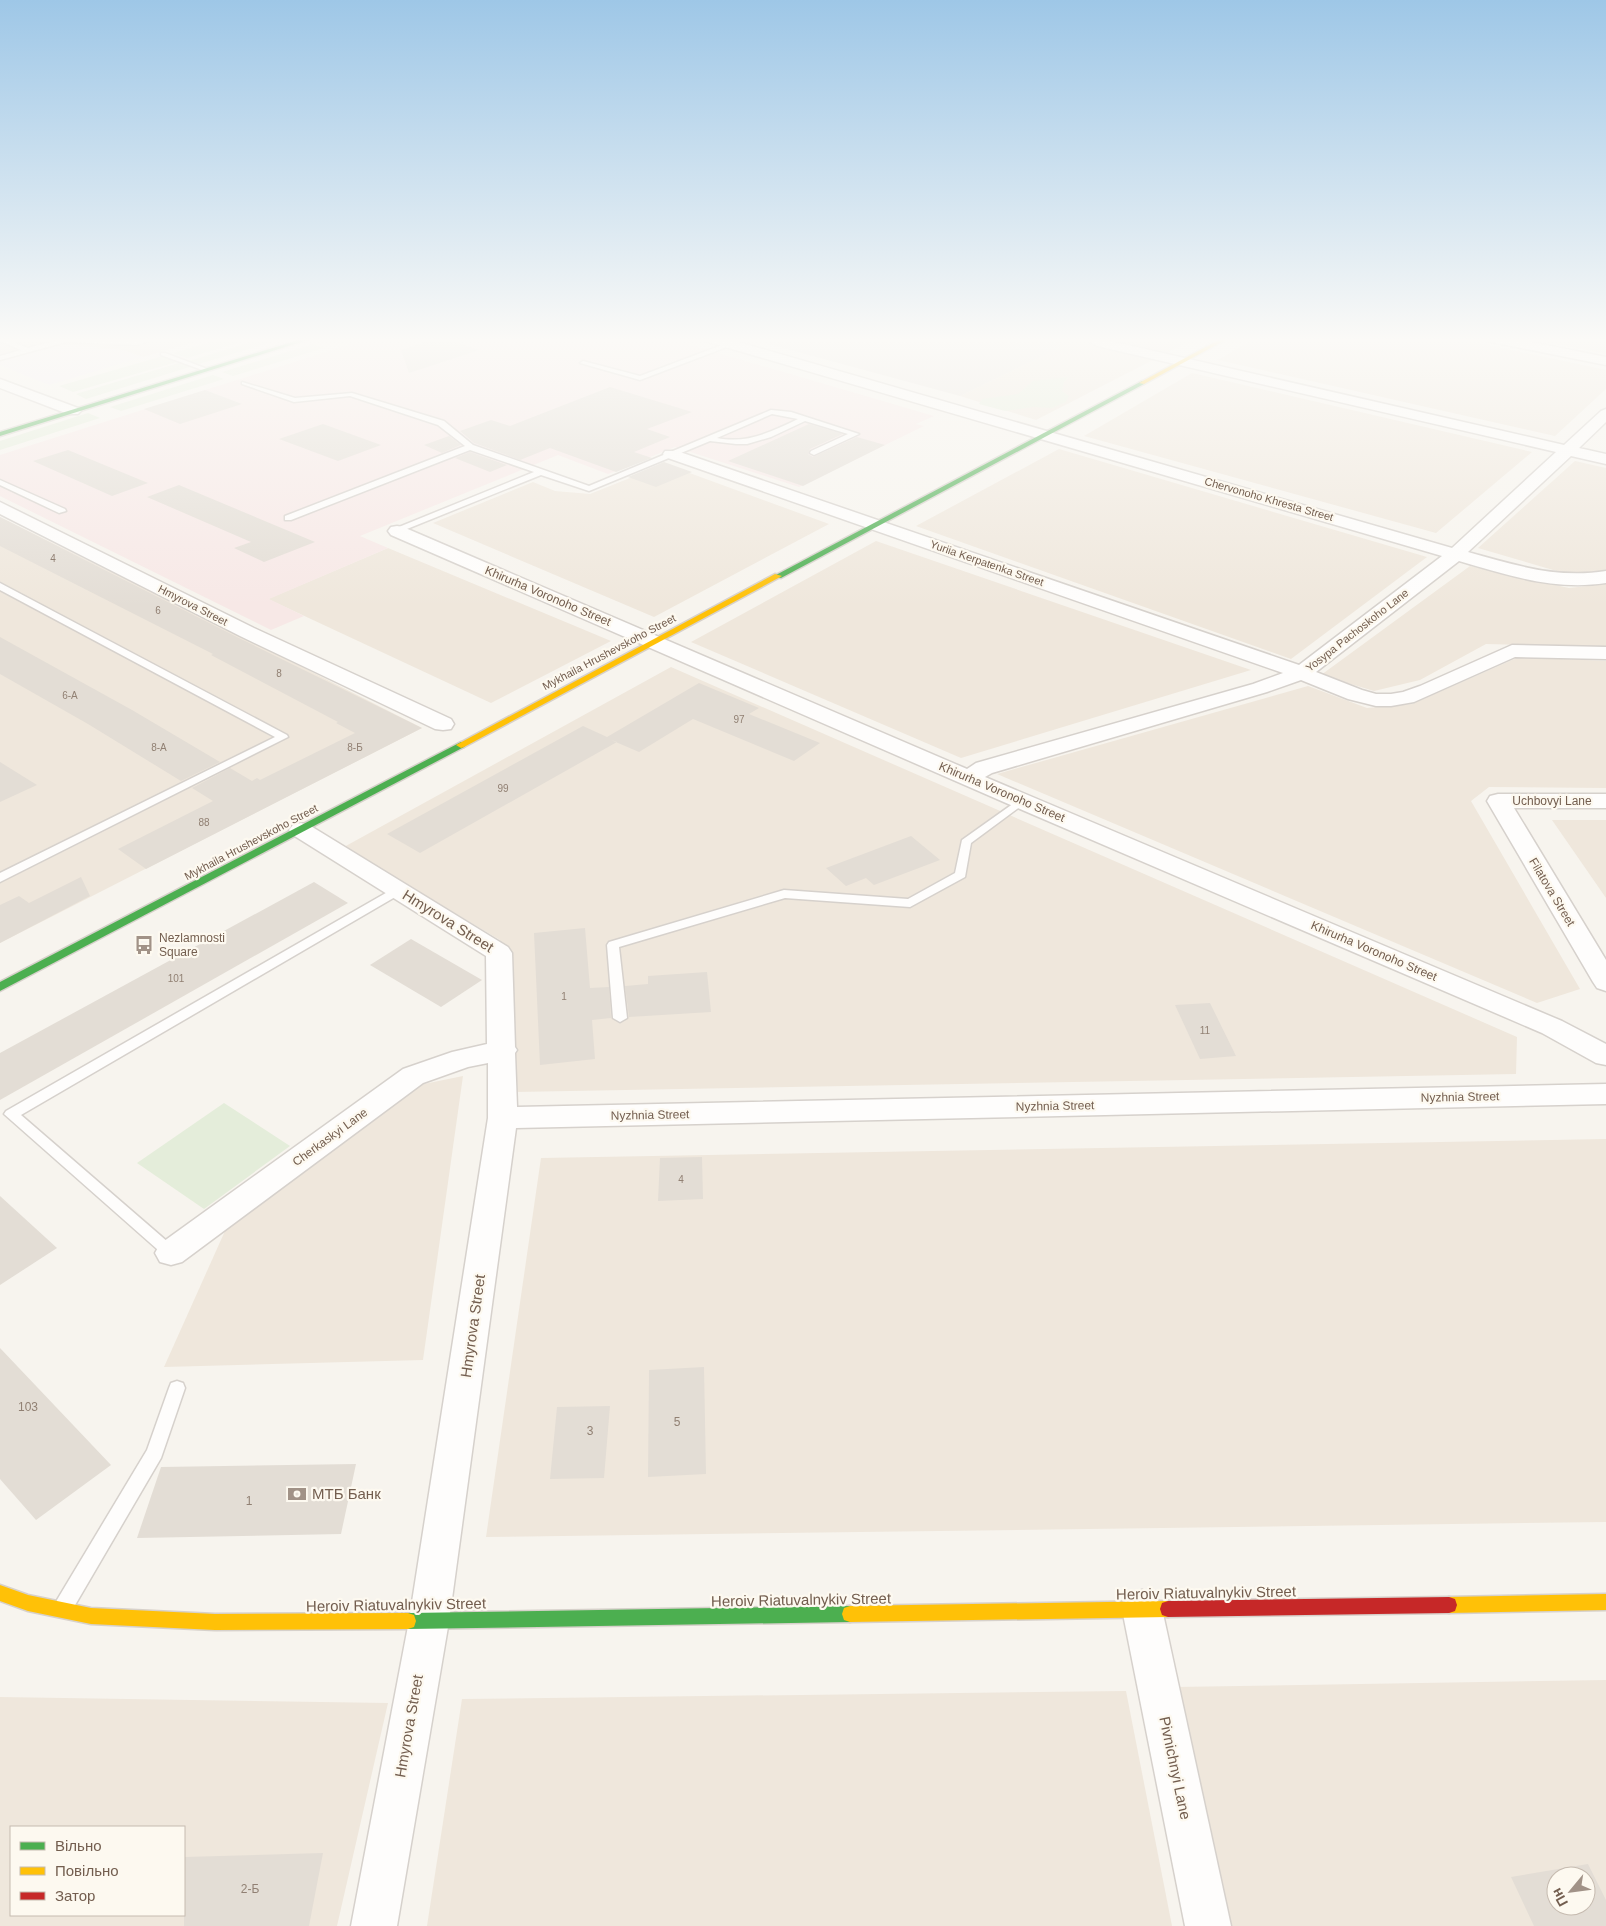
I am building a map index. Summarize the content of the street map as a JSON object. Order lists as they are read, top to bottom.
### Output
{
  "streets": {
    "street": [
      "Chervonoho Khresta Street",
      "Yuriia Kerpatenka Street",
      "Khirurha Voronoho Street",
      "Hmyrova Street",
      "Yosypa Pachoskoho Lane",
      "Mykhaila Hrushevskoho Street",
      "Uchbovyi Lane",
      "Filatova Street",
      "Nyzhnia Street",
      "Cherkaskyi Lane",
      "Heroiv Riatuvalnykiv Street",
      "Pivnichnyi Lane"
    ]
  },
  "crossings": [
    ["Chervonoho Khresta Street", "Yosypa Pachoskoho Lane"],
    ["Chervonoho Khresta Street", "Mykhaila Hrushevskoho Street"],
    ["Yuriia Kerpatenka Street", "Yosypa Pachoskoho Lane"],
    ["Yuriia Kerpatenka Street", "Mykhaila Hrushevskoho Street"],
    ["Khirurha Voronoho Street", "Yosypa Pachoskoho Lane"],
    ["Khirurha Voronoho Street", "Mykhaila Hrushevskoho Street"],
    ["Hmyrova Street", "Mykhaila Hrushevskoho Street"],
    ["Hmyrova Street", "Nyzhnia Street"],
    ["Hmyrova Street", "Cherkaskyi Lane"],
    ["Hmyrova Street", "Heroiv Riatuvalnykiv Street"],
    ["Uchbovyi Lane", "Filatova Street"],
    ["Heroiv Riatuvalnykiv Street", "Pivnichnyi Lane"]
  ],
  "places": {
    "bus stop": ["Nezlamnosti Square"],
    "bank": ["МТБ Банк"]
  },
  "house_numbers": [
    "4",
    "6",
    "8",
    "6-А",
    "97",
    "8-А",
    "8-Б",
    "99",
    "88",
    "101",
    "1",
    "11",
    "4",
    "103",
    "5",
    "3",
    "1",
    "2-Б"
  ],
  "legend": ["Вільно", "Повільно", "Затор"],
  "north": "bottom left"
}
